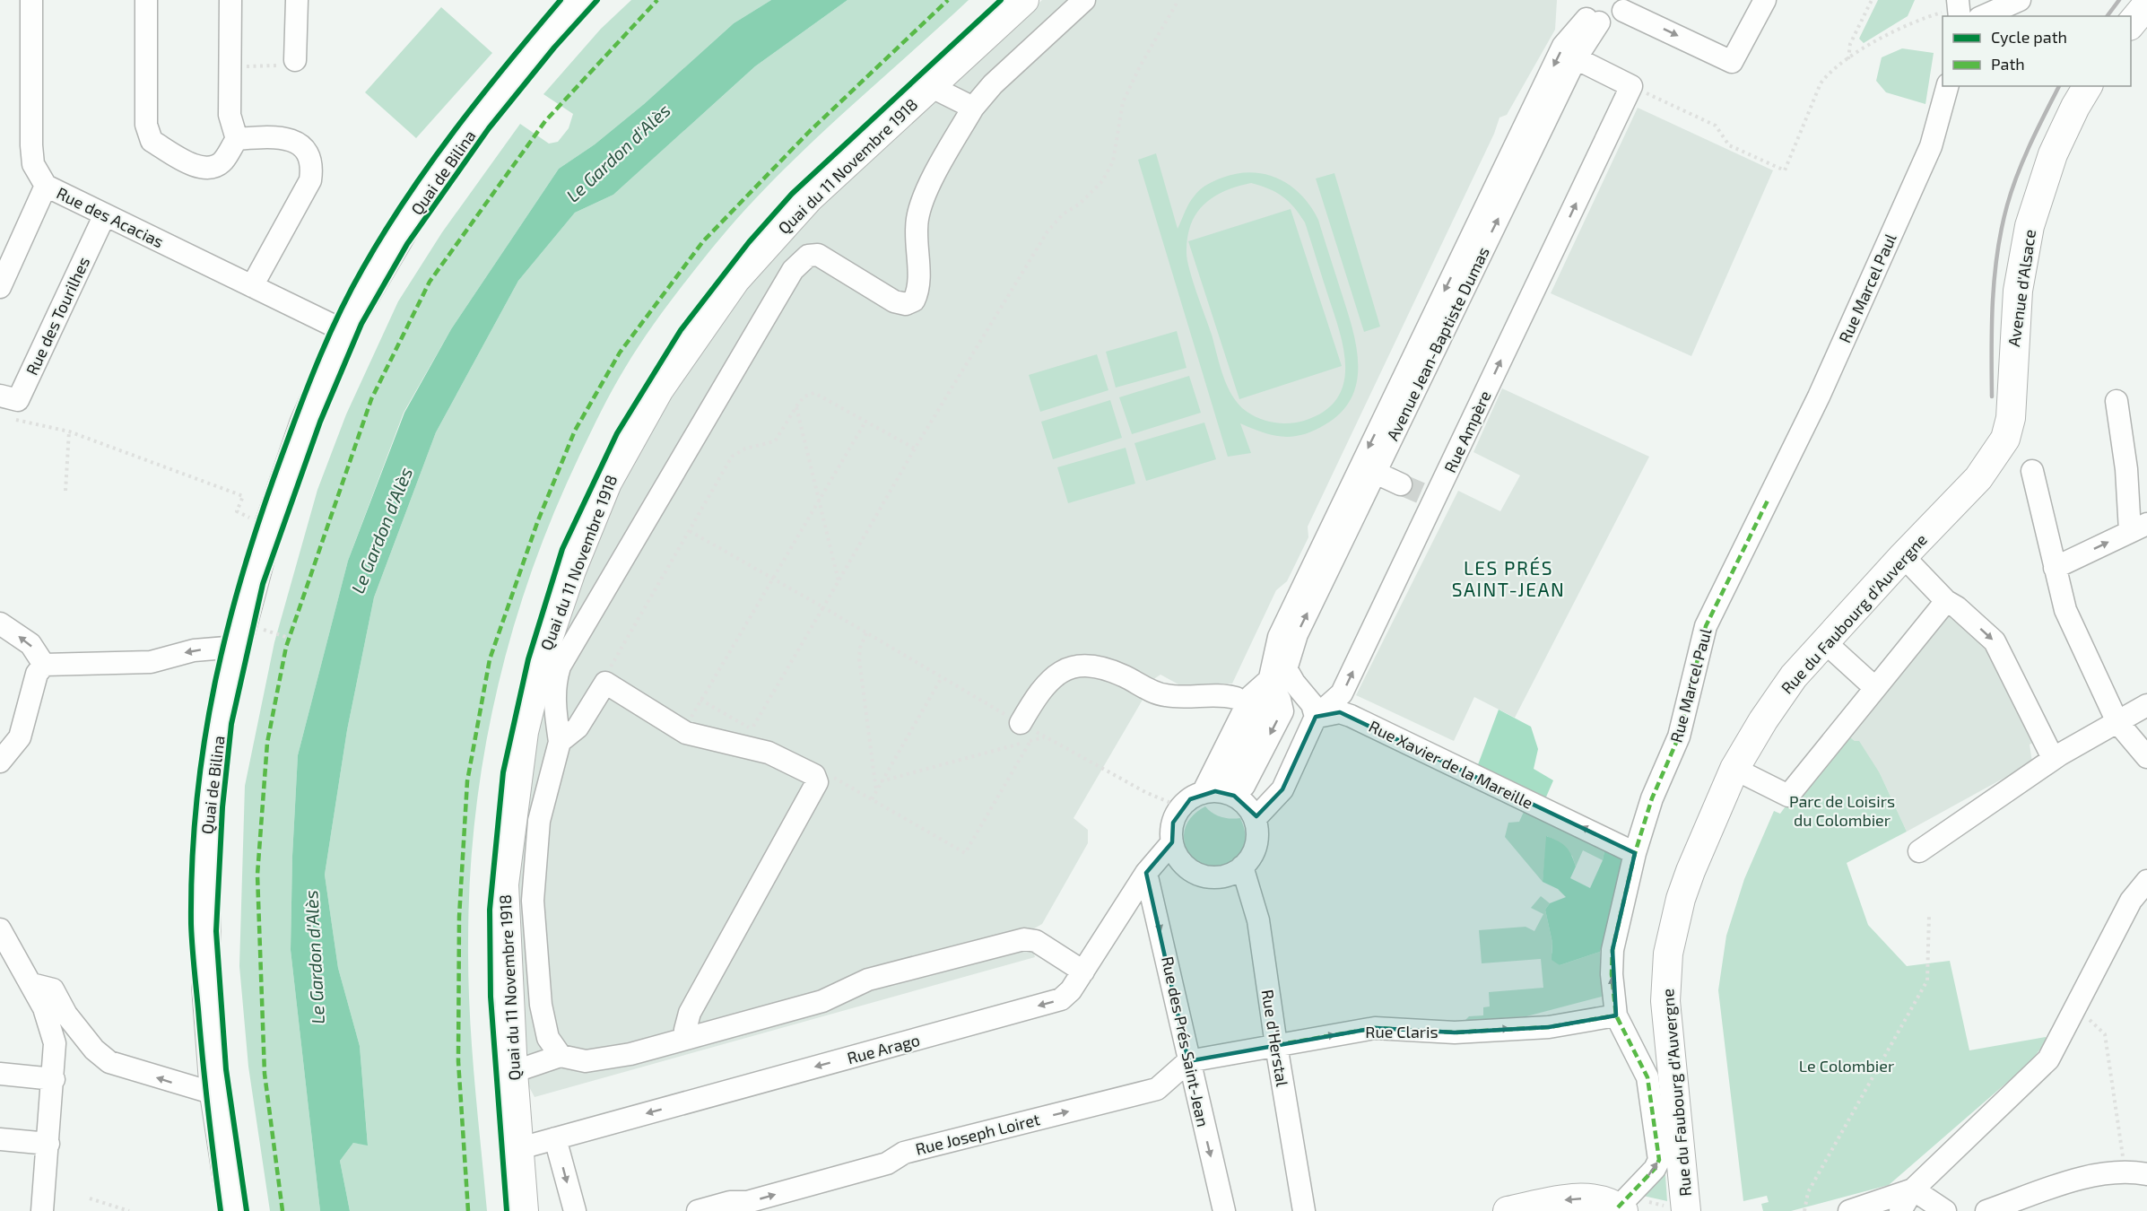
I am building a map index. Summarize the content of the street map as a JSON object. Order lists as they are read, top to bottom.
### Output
{
  "streets": {
    "main road": [
      "Quai du 11 Novembre 1918",
      "Quai de Bilina",
      "Avenue d'Alsace",
      "Rue du Faubourg d'Auvergne"
    ],
    "street": [
      "Rue des Acacias",
      "Rue Marcel Paul",
      "Rue des Tourilhes",
      "Avenue Jean-Baptiste Dumas",
      "Rue Ampère",
      "Rue Xavier de la Mareille",
      "Rue Claris",
      "Rue d'Herstal",
      "Rue des Prés Saint-Jean",
      "Rue Arago",
      "Rue Joseph Loiret"
    ]
  },
  "crossings": [
    ["Quai du 11 Novembre 1918", "Rue Arago"],
    ["Quai de Bilina", "Rue des Acacias"],
    ["Rue des Acacias", "Rue des Tourilhes"],
    ["Rue Marcel Paul", "Rue Xavier de la Mareille"],
    ["Rue Marcel Paul", "Rue Claris"],
    ["Avenue d'Alsace", "Rue du Faubourg d'Auvergne"],
    ["Avenue Jean-Baptiste Dumas", "Rue Ampère"],
    ["Avenue Jean-Baptiste Dumas", "Rue d'Herstal"],
    ["Avenue Jean-Baptiste Dumas", "Rue Arago"],
    ["Rue Ampère", "Rue Xavier de la Mareille"],
    ["Rue Ampère", "Rue d'Herstal"],
    ["Rue Ampère", "Rue Arago"],
    ["Rue Claris", "Rue d'Herstal"],
    ["Rue Claris", "Rue des Prés Saint-Jean"],
    ["Rue Claris", "Rue Joseph Loiret"],
    ["Rue d'Herstal", "Rue Arago"],
    ["Rue des Prés Saint-Jean", "Rue Arago"],
    ["Rue des Prés Saint-Jean", "Rue Joseph Loiret"]
  ],
  "one_way": [
    "Rue Ampère",
    "Rue Xavier de la Mareille",
    "Rue Claris",
    "Rue des Prés Saint-Jean"
  ],
  "districts": ["LES PRÉS SAINT-JEAN"],
  "water": ["Le Gardon d'Alès"],
  "parks": ["Parc de Loisirs du Colombier", "Le Colombier"],
  "legend": ["Cycle path", "Path"]
}
